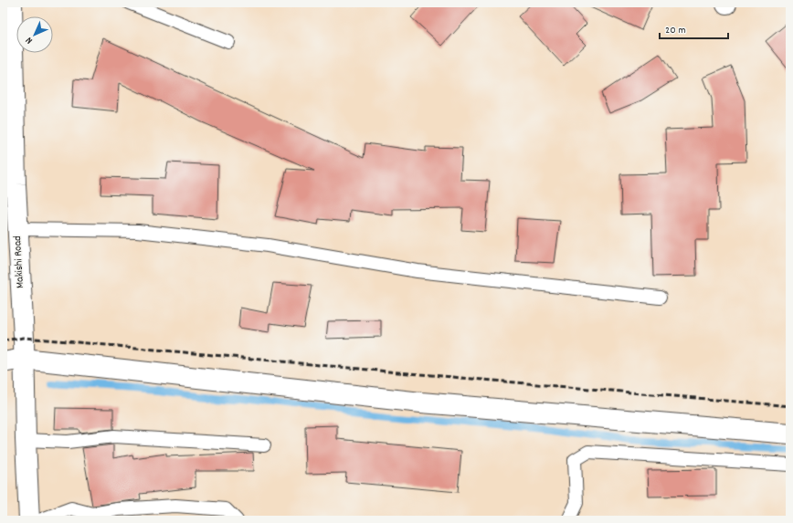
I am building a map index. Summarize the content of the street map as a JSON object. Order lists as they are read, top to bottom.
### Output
{
  "streets": {
    "street": ["Makishi Road"]
  },
  "scale_bar": "20 m",
  "north": "bottom left"
}
